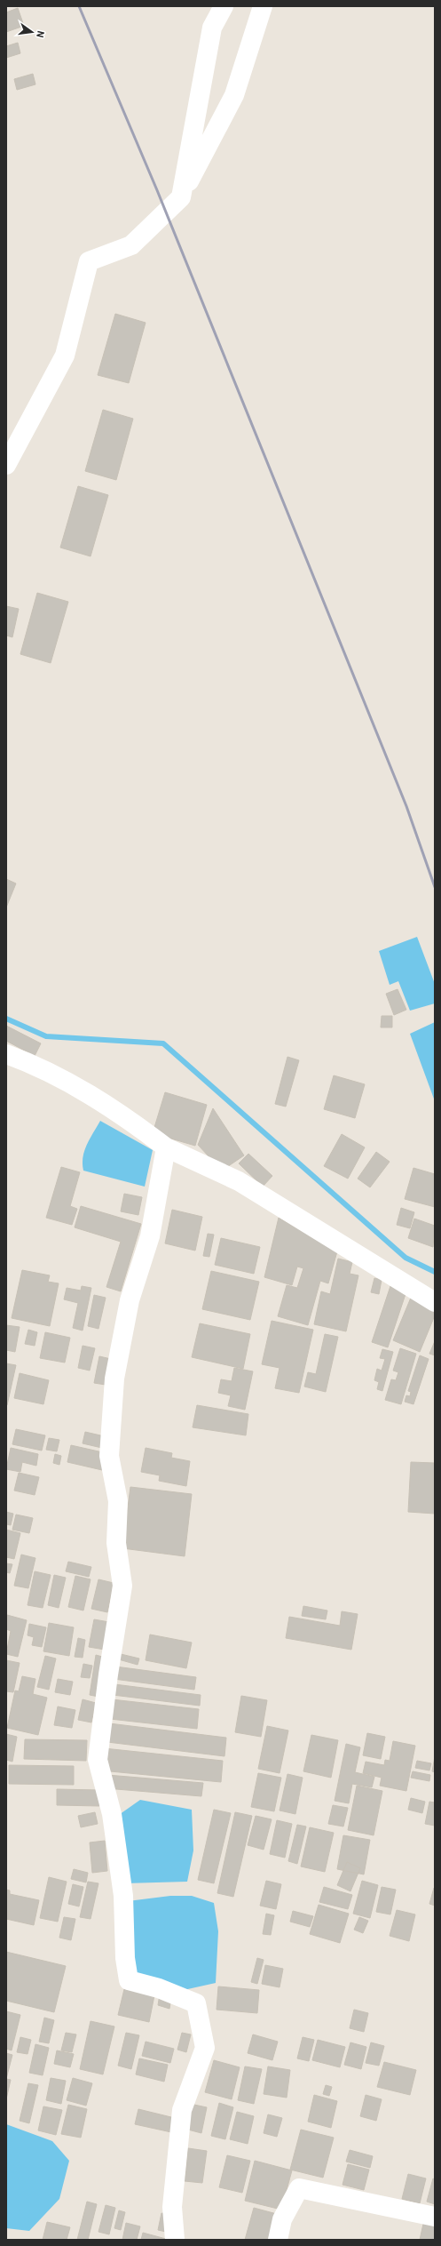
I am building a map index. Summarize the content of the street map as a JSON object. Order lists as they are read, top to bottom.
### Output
{
  "north": "right"
}
